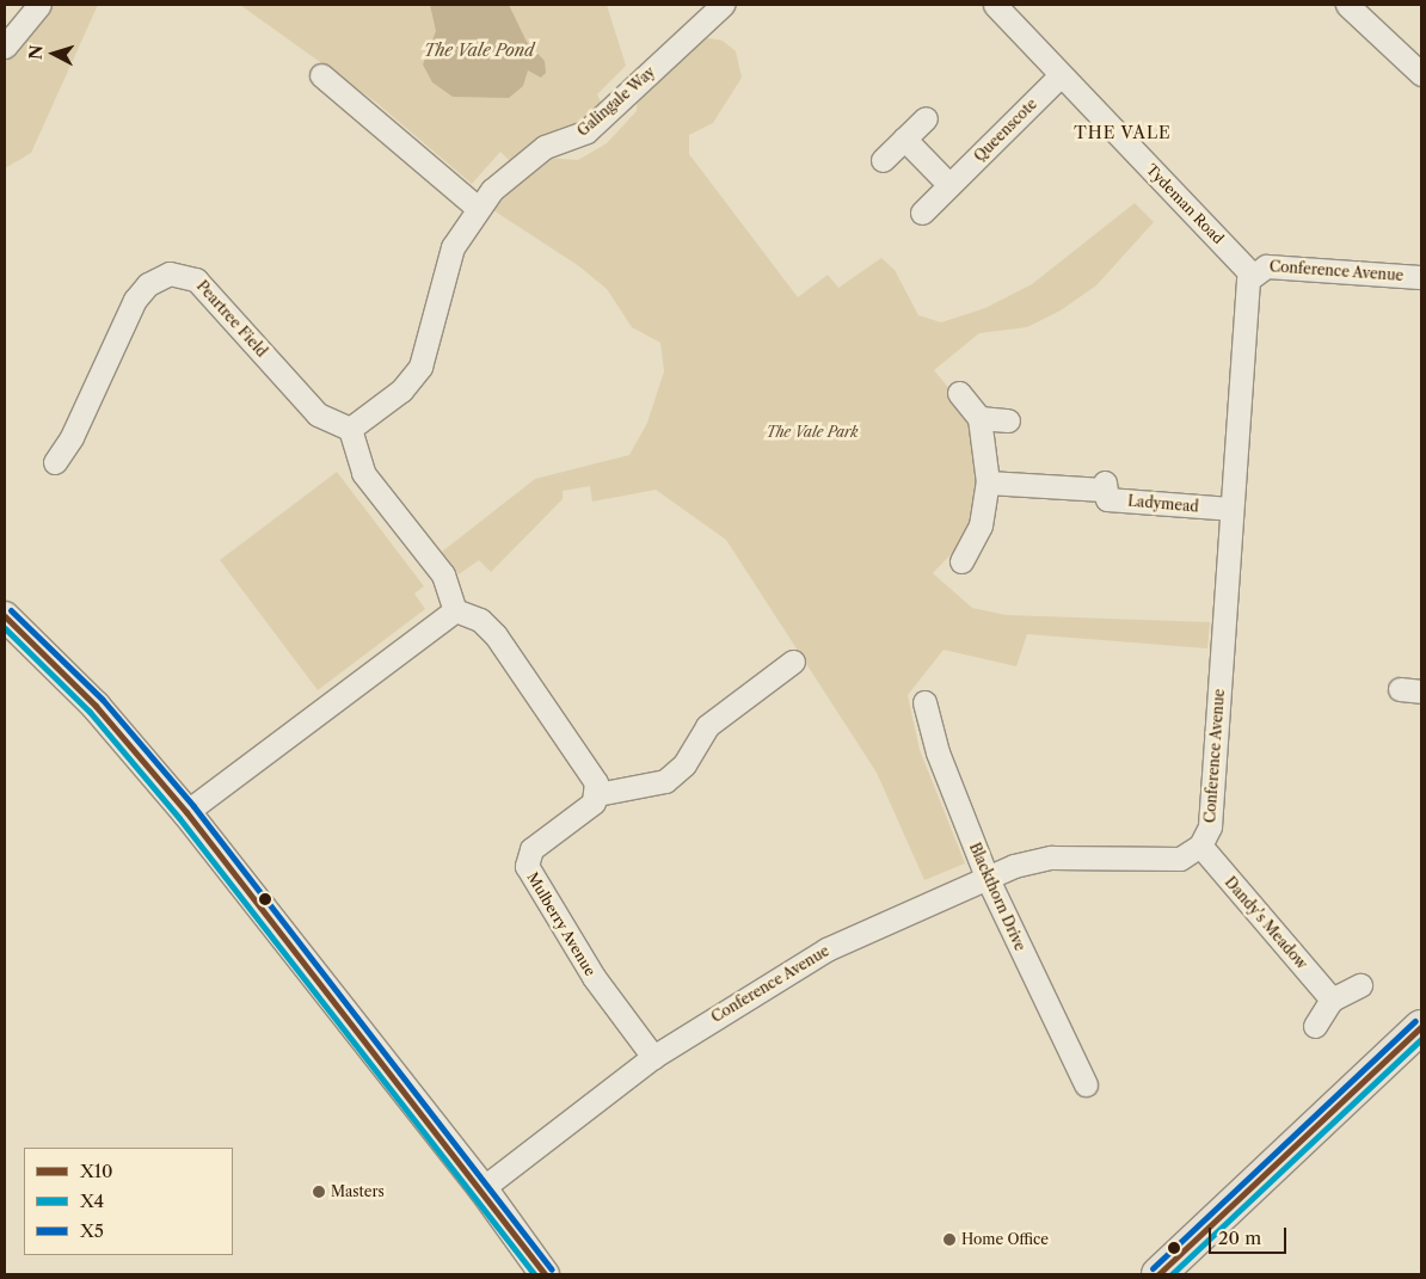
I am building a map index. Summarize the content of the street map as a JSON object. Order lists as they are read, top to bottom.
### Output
{
  "streets": {
    "street": [
      "Galingale Way",
      "Queenscote",
      "Tydeman Road",
      "Conference Avenue",
      "Peartree Field",
      "Ladymead",
      "Blackthorn Drive",
      "Dandy's Meadow",
      "Mulberry Avenue"
    ]
  },
  "crossings": [
    ["Galingale Way", "Peartree Field"],
    ["Queenscote", "Tydeman Road"],
    ["Tydeman Road", "Conference Avenue"],
    ["Conference Avenue", "Ladymead"],
    ["Conference Avenue", "Blackthorn Drive"],
    ["Conference Avenue", "Dandy's Meadow"],
    ["Conference Avenue", "Mulberry Avenue"]
  ],
  "districts": ["THE VALE"],
  "water": ["The Vale Pond"],
  "parks": ["The Vale Park"],
  "places": ["Masters", "Home Office"],
  "lines": ["transit line X5", "transit line X10", "transit line X4"],
  "legend": ["X10", "X4", "X5"],
  "scale_bar": "20 m",
  "north": "left"
}
